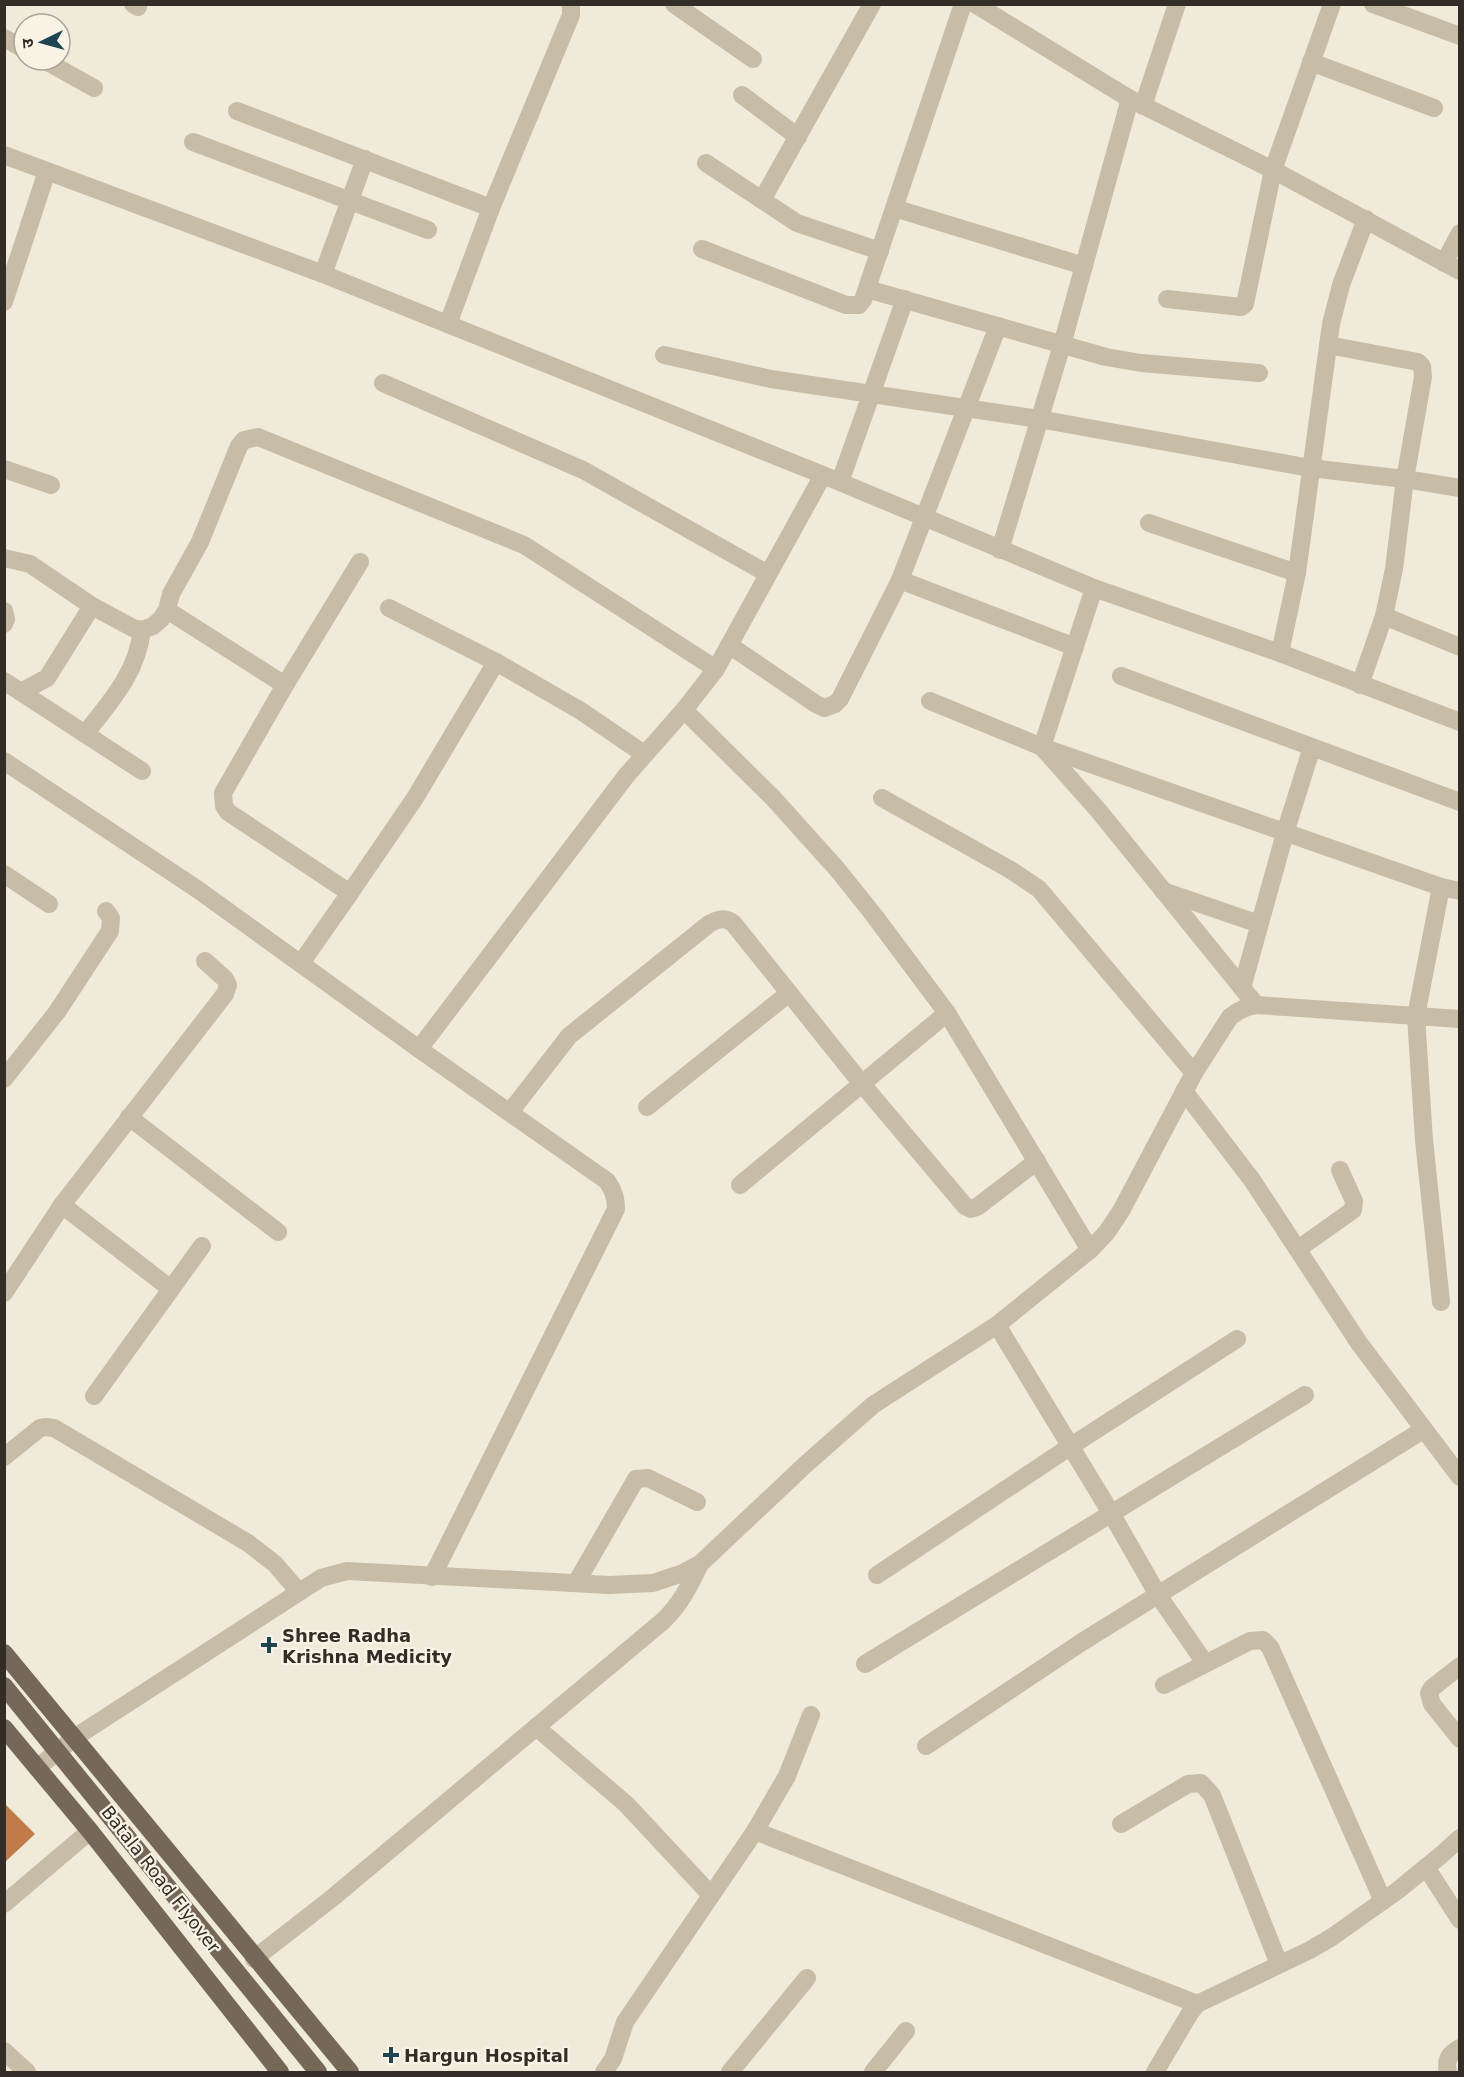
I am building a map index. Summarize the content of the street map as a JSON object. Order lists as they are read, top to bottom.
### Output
{
  "streets": {
    "main road": ["Batala Road Flyover"]
  },
  "places": {
    "health": ["Shree Radha Krishna Medicity", "Hargun Hospital"]
  },
  "north": "left"
}
